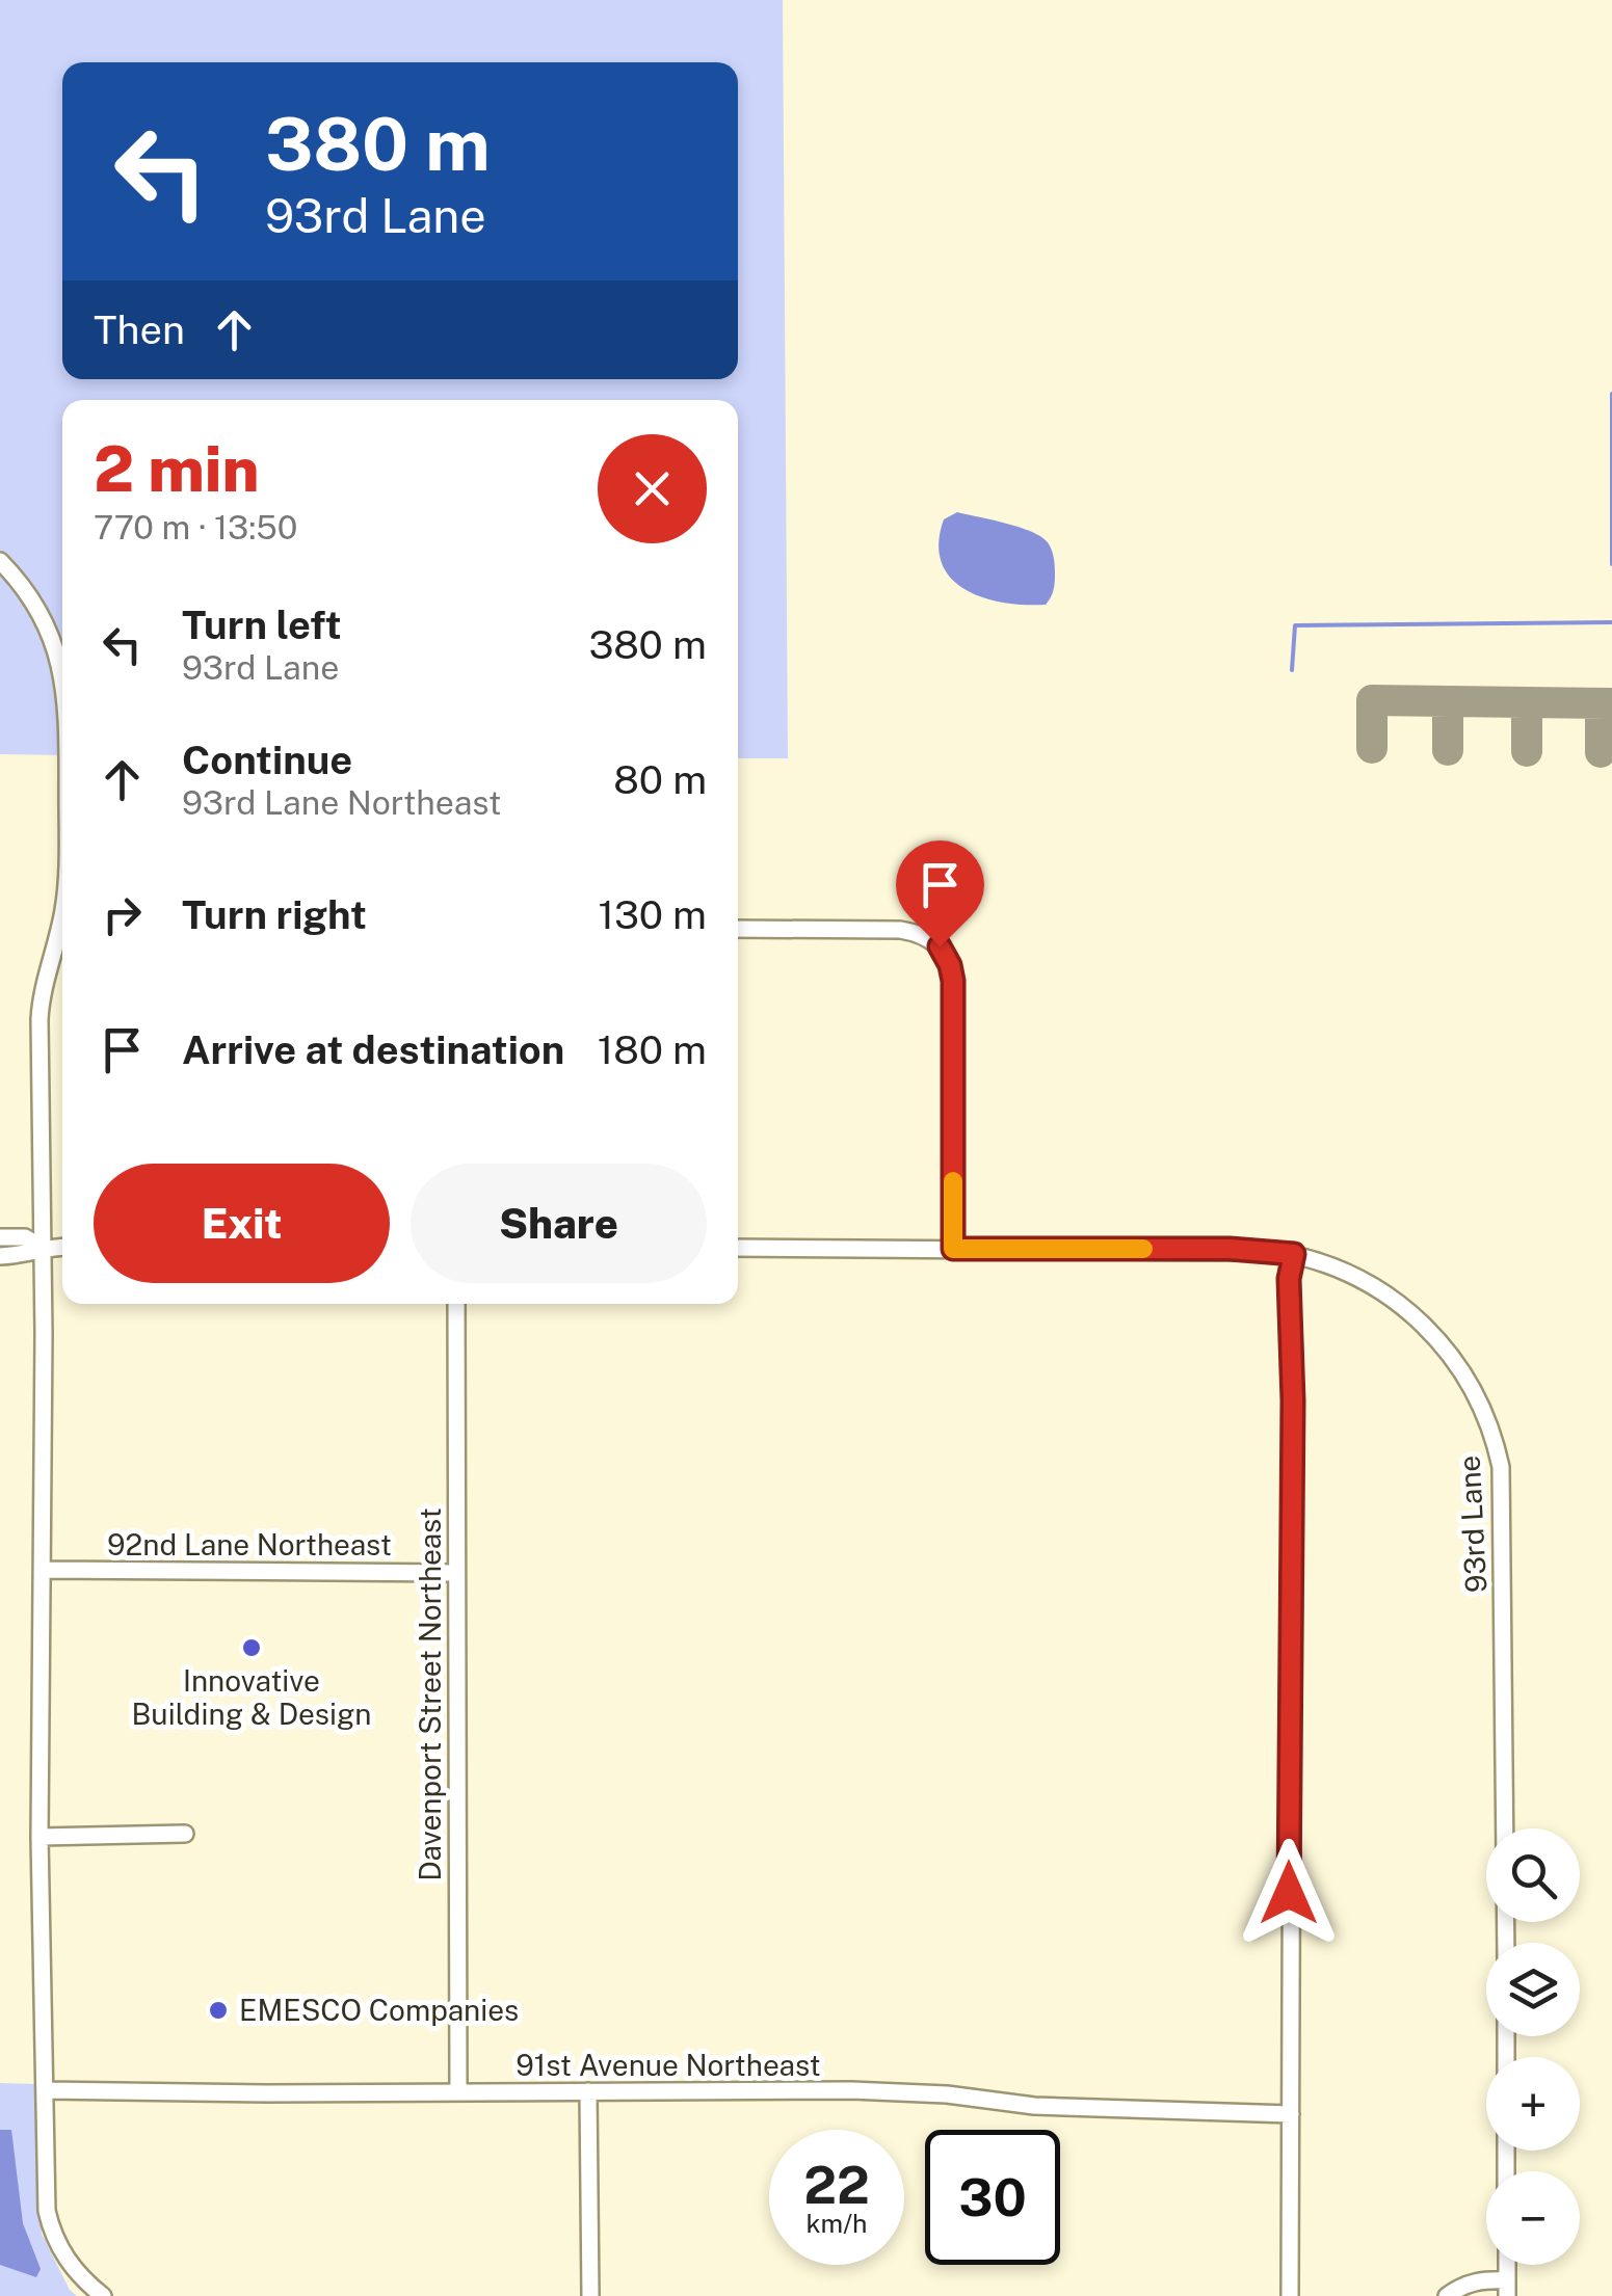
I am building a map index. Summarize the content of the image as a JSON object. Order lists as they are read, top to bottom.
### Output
{
  "streets": {
    "street": [
      "93rd Lane",
      "92nd Lane Northeast",
      "Davenport Street Northeast",
      "91st Avenue Northeast"
    ]
  },
  "crossings": [
    ["92nd Lane Northeast", "Davenport Street Northeast"],
    ["Davenport Street Northeast", "91st Avenue Northeast"]
  ],
  "places": ["Innovative Building & Design", "EMESCO Companies"],
  "page": {
    "turn": ["380 m", "93rd Lane"],
    "then": "Then",
    "heading": ["2 min", "770 m · 13:50"],
    "list": [
      {
        "name": "Turn left",
        "note": "93rd Lane",
        "value": "380 m"
      },
      {
        "name": "Continue",
        "note": "93rd Lane Northeast",
        "value": "80 m"
      },
      {
        "name": "Turn right",
        "value": "130 m"
      },
      {
        "name": "Arrive at destination",
        "value": "180 m"
      }
    ],
    "buttons": ["Exit", "Share"],
    "map_buttons": ["+", "−"],
    "speed": "22 km/h",
    "limit": "30"
  }
}
